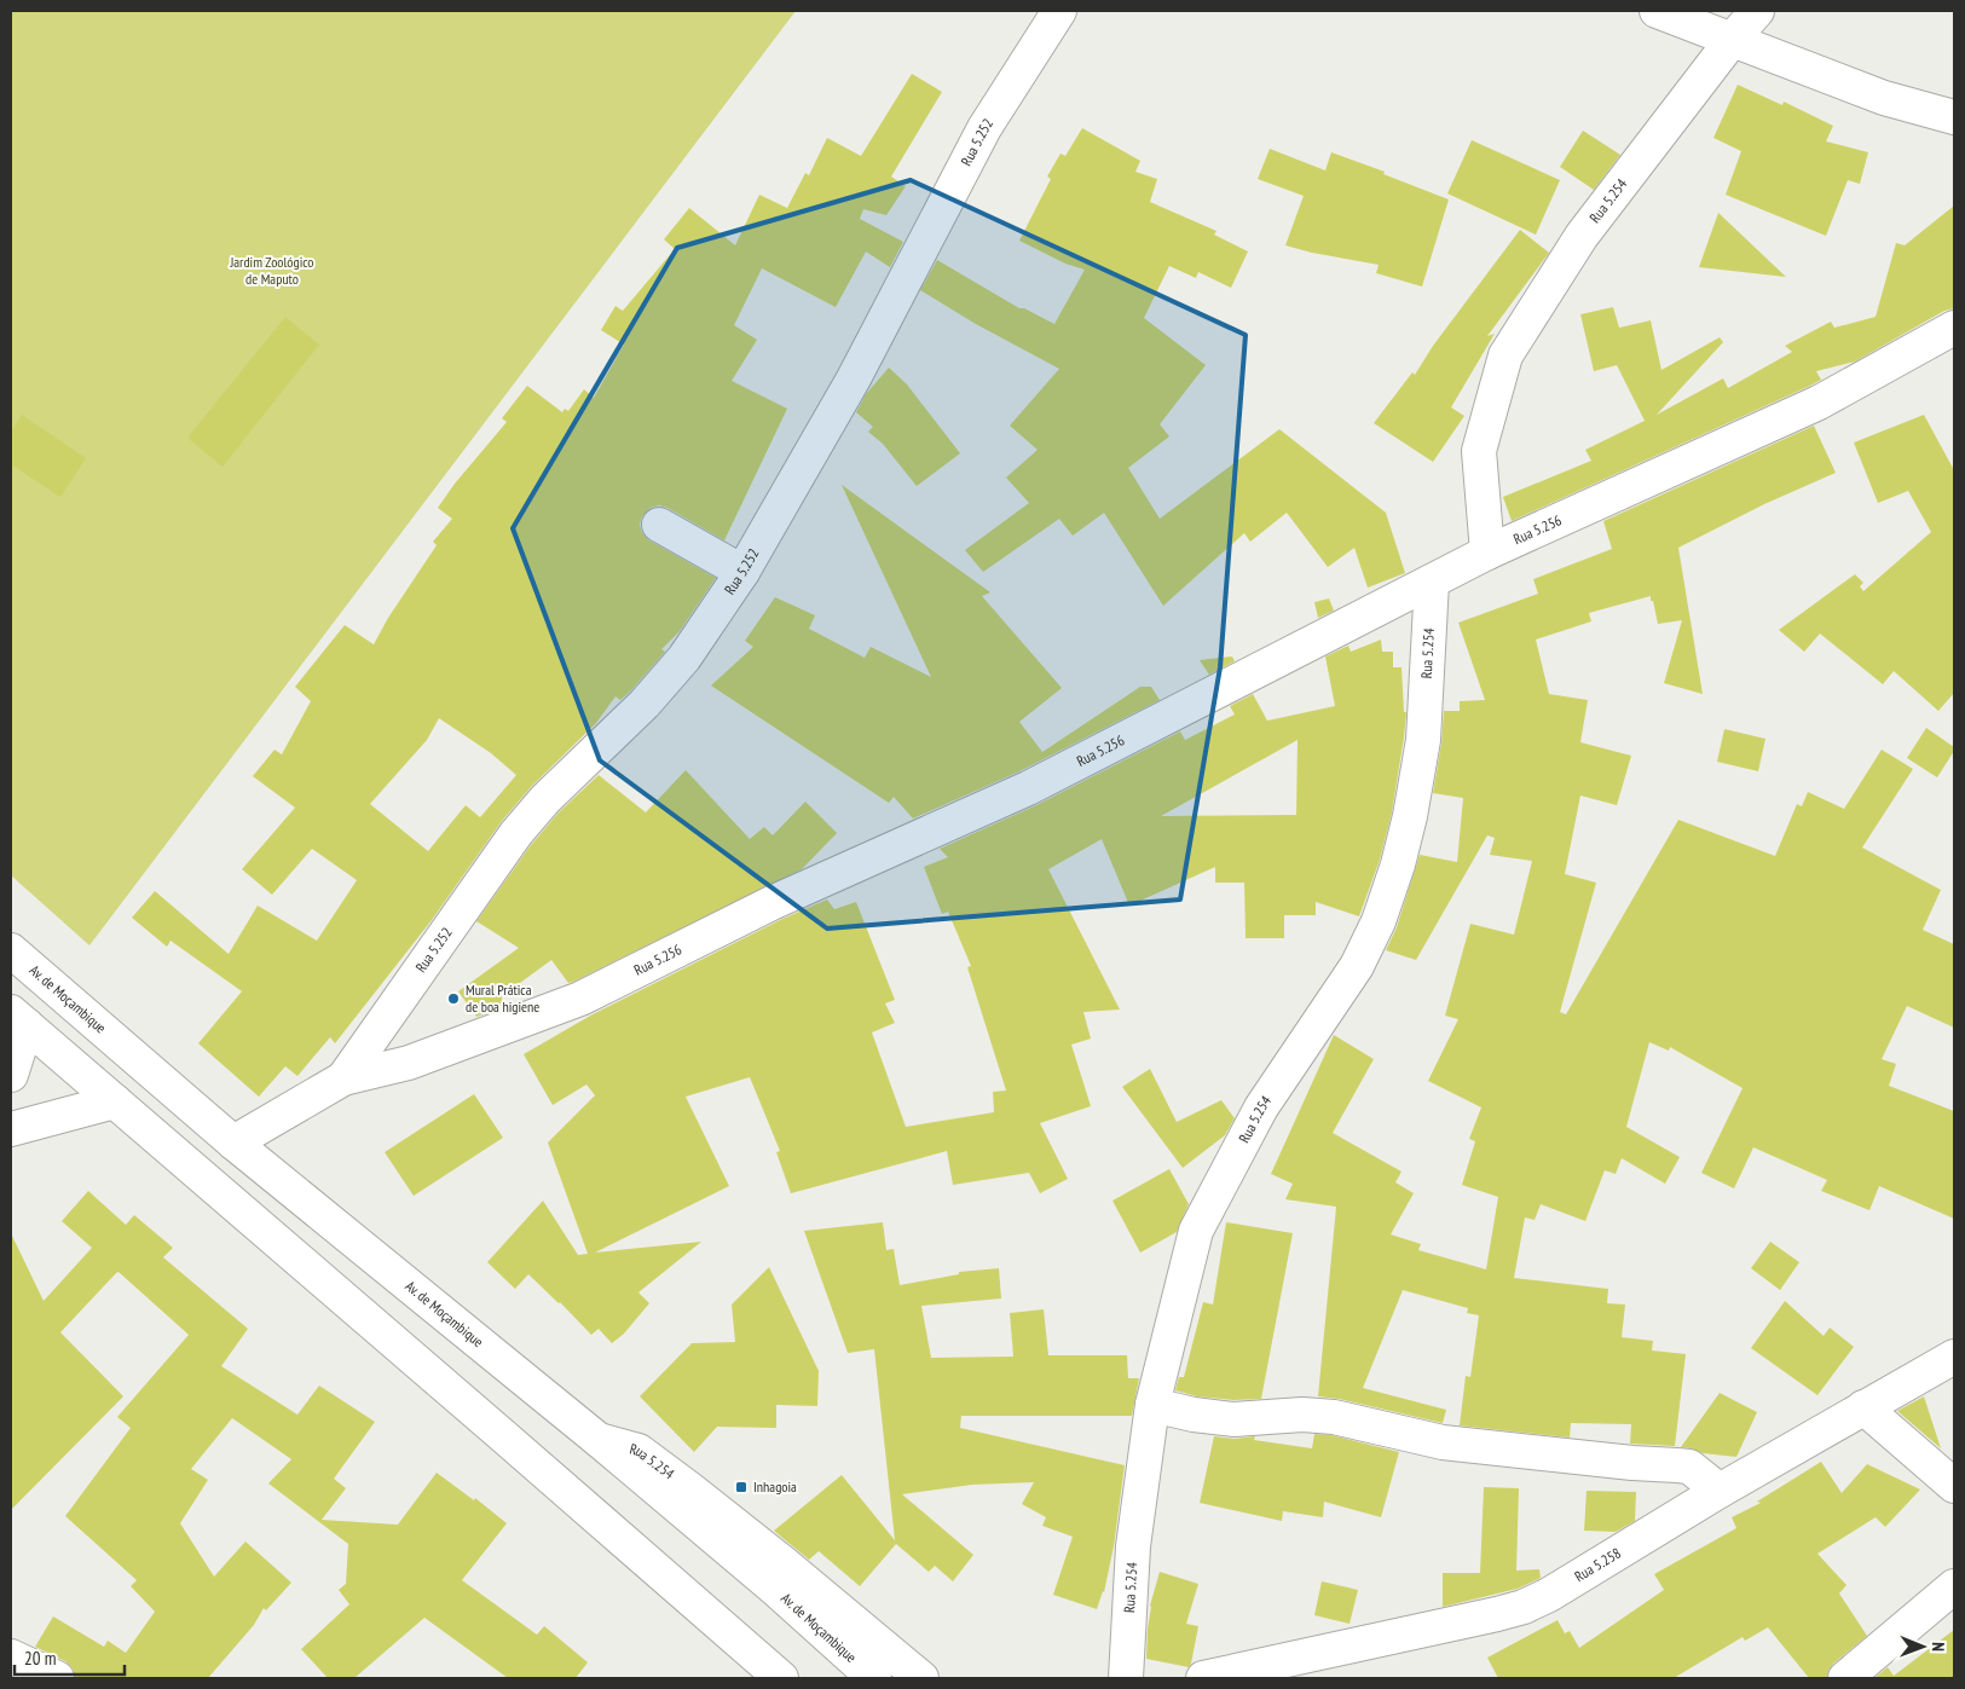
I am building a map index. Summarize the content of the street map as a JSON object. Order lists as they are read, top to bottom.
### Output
{
  "streets": {
    "main road": [
      "Rua 5.252",
      "Rua 5.254",
      "Rua 5.256",
      "Av. de Moçambique",
      "Rua 5.258"
    ]
  },
  "crossings": [
    ["Rua 5.252", "Rua 5.256"],
    ["Rua 5.254", "Rua 5.256"],
    ["Rua 5.254", "Av. de Moçambique"],
    ["Rua 5.256", "Av. de Moçambique"]
  ],
  "parks": ["Jardim Zoológico de Maputo"],
  "places": {
    "other": ["Mural Prática de boa higiene"],
    "transit": ["Inhagoia"]
  },
  "scale_bar": "20 m",
  "north": "right"
}
